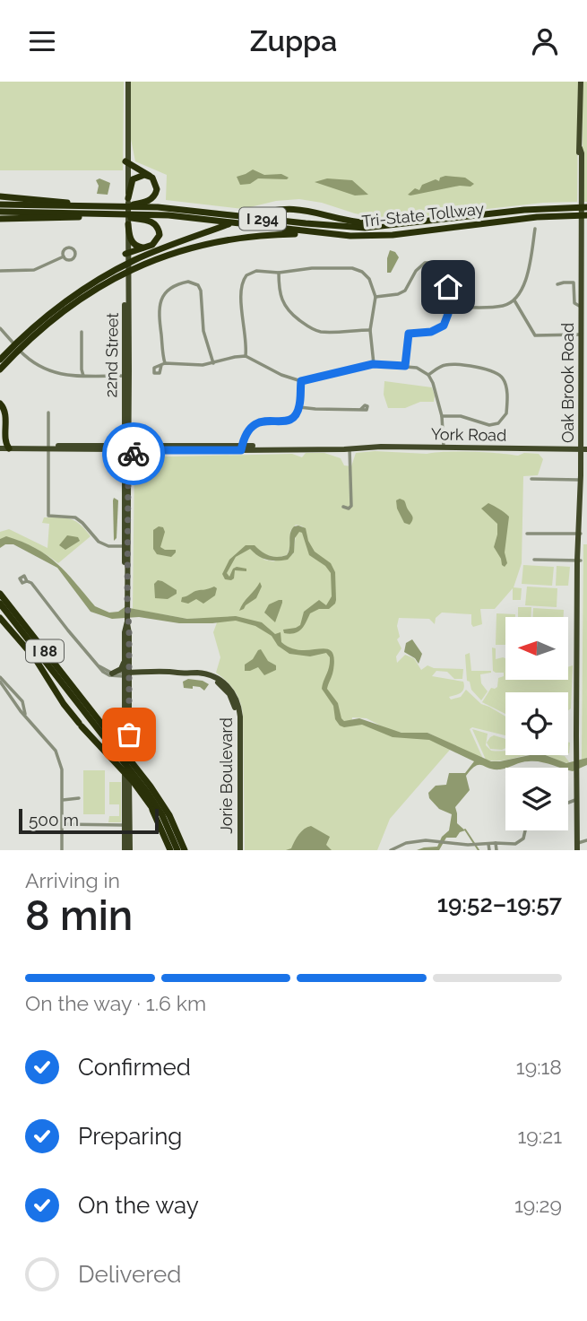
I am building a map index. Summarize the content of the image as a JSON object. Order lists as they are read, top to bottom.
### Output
{
  "streets": {
    "highway": ["Tri-State Tollway", "I 294", "I 88"],
    "main road": [
      "22nd Street",
      "Oak Brook Road",
      "York Road",
      "Jorie Boulevard"
    ]
  },
  "crossings": [
    ["22nd Street", "York Road"],
    ["22nd Street", "Jorie Boulevard"],
    ["Oak Brook Road", "York Road"]
  ],
  "scale_bar": "500 m",
  "north": "left",
  "page": {
    "header": "Zuppa",
    "scale": "500 m",
    "heading": ["8 min", "Arriving in", "19:52–19:57"],
    "bar": "On the way · 1.6 km",
    "list": [
      ["Confirmed", "19:18"],
      ["Preparing", "19:21"],
      ["On the way", "19:29"],
      "Delivered"
    ]
  }
}
